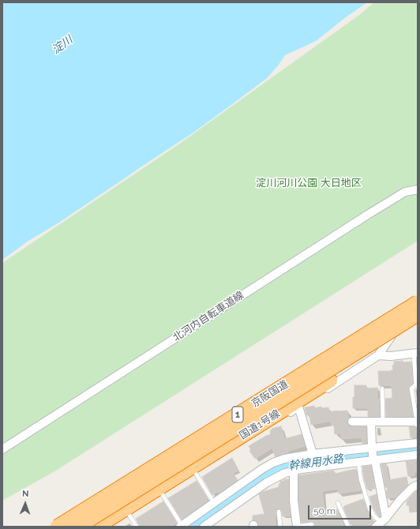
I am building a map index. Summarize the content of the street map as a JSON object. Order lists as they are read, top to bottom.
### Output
{
  "streets": {
    "highway": ["京阪国道", "1", "国道1号線"],
    "street": ["北河内自転車道線"]
  },
  "crossings": [
    ["京阪国道", "国道1号線"]
  ],
  "water": ["淀川", "幹線用水路"],
  "parks": ["淀川河川公園 大日地区"],
  "scale_bar": "50 m",
  "north": "top"
}
